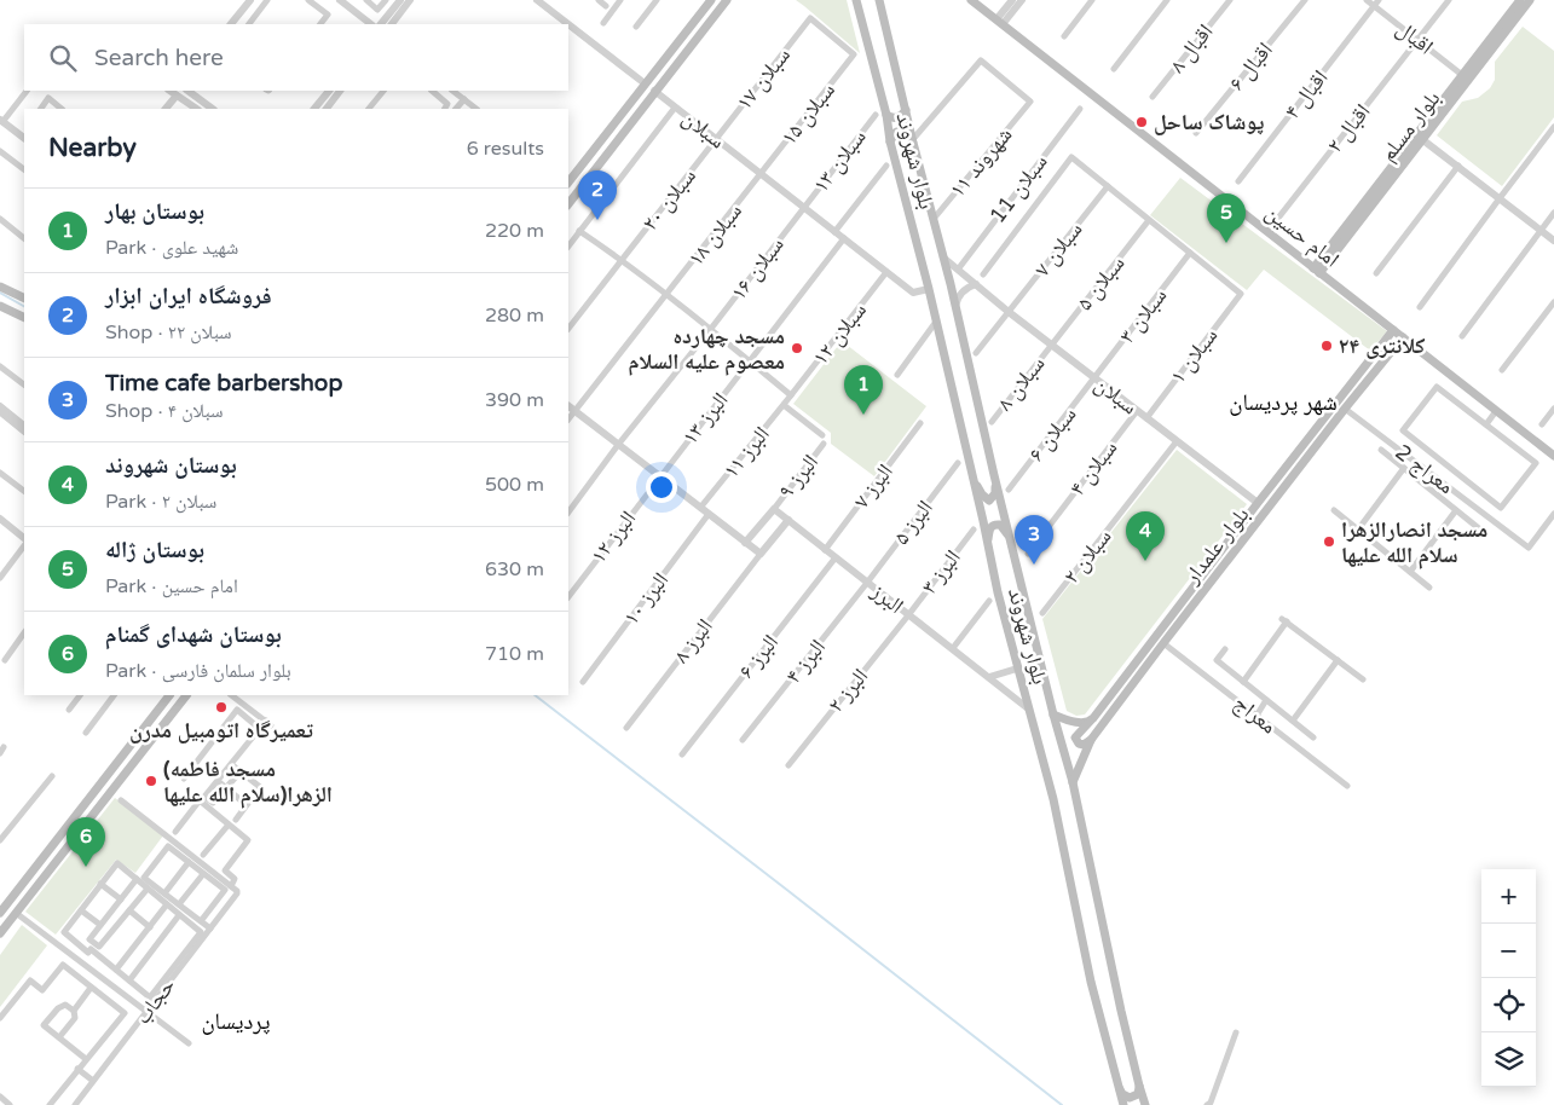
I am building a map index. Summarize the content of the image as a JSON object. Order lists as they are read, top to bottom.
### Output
{
  "streets": {
    "main road": [
      "بلوار مسلم",
      "بلوار شهروند",
      "امام حسین",
      "بلوار علمدار"
    ],
    "street": [
      "اقبال",
      "اقبال ۸",
      "اقبال ۶",
      "سبلان ۱۷",
      "اقبال ۴",
      "سبلان ۱۵",
      "اقبال ۲",
      "سبلان",
      "سبلان ۱۳",
      "شهروند ۱۱",
      "سبلان 11",
      "سبلان ۲۰",
      "سبلان ۱۸",
      "سبلان ۷",
      "سبلان ۱۶",
      "سبلان ۵",
      "سبلان ۳",
      "سبلان ۱۲",
      "سبلان ۱",
      "سبلان ۸",
      "البرز ۱۳",
      "سبلان ۶",
      "البرز ۱۱",
      "سبلان ۴",
      "معراج 2",
      "البرز ۹",
      "البرز ۷",
      "البرز ۵",
      "البرز ۱۲",
      "سبلان ۲",
      "البرز ۳",
      "البرز ۱۰",
      "البرز",
      "البرز ۸",
      "البرز ۶",
      "البرز ۴",
      "البرز ۲",
      "معراج",
      "حجاب"
    ]
  },
  "crossings": [
    ["اقبال", "اقبال ۴"],
    ["اقبال", "بلوار مسلم"],
    ["اقبال", "اقبال ۲"],
    ["سبلان ۱۷", "سبلان ۱۵"],
    ["سبلان ۱۷", "سبلان"],
    ["سبلان ۱۷", "سبلان ۲۰"],
    ["سبلان ۱۵", "سبلان"],
    ["سبلان ۱۵", "سبلان ۱۸"],
    ["بلوار مسلم", "امام حسین"],
    ["سبلان", "سبلان ۱۳"],
    ["سبلان", "بلوار شهروند"],
    ["سبلان", "سبلان 11"],
    ["سبلان", "سبلان ۲۰"],
    ["سبلان", "سبلان ۱۸"],
    ["سبلان", "سبلان ۷"],
    ["سبلان", "سبلان ۱۶"],
    ["سبلان", "سبلان ۵"],
    ["سبلان", "سبلان ۳"],
    ["سبلان", "سبلان ۱۲"],
    ["سبلان", "سبلان ۱"],
    ["سبلان", "سبلان ۸"],
    ["سبلان", "البرز ۱۳"],
    ["سبلان", "سبلان ۶"],
    ["سبلان", "سبلان ۴"],
    ["سبلان", "بلوار علمدار"],
    ["سبلان", "سبلان ۲"],
    ["سبلان ۱۳", "سبلان ۱۶"],
    ["بلوار شهروند", "شهروند ۱۱"],
    ["بلوار شهروند", "بلوار علمدار"],
    ["بلوار شهروند", "البرز"],
    ["امام حسین", "بلوار علمدار"],
    ["سبلان ۵", "سبلان ۸"],
    ["سبلان ۳", "سبلان ۱"],
    ["سبلان ۳", "سبلان ۶"],
    ["سبلان ۱۲", "البرز ۱۱"],
    ["البرز ۱۳", "البرز ۱۲"],
    ["معراج 2", "بلوار علمدار"],
    ["البرز ۹", "البرز"],
    ["البرز ۷", "البرز"],
    ["البرز ۵", "البرز"],
    ["البرز ۵", "البرز ۴"],
    ["بلوار علمدار", "معراج"],
    ["البرز ۳", "البرز"],
    ["البرز ۳", "البرز ۲"],
    ["البرز", "البرز ۶"],
    ["البرز", "البرز ۴"],
    ["البرز", "البرز ۲"]
  ],
  "districts": ["شهر پردیسان", "پردیسان"],
  "places": [
    "پوشاک ساحل",
    "کلانتری ۲۴",
    "مسجد چهارده معصوم علیه السلام",
    "مسجد انصارالزهرا سلام الله علیها",
    "تعمیرگاه اتومبیل مدرن",
    "(مسجد فاطمه الزهرا(سلام الله علیها"
  ],
  "page": {
    "search": "Search here",
    "heading": ["Nearby", "6 results"],
    "pins": [
      "2",
      "5",
      "1",
      "4",
      "3",
      "6"
    ],
    "list": [
      {
        "mark": "1",
        "name": "بوستان بهار",
        "note": "Park · شهید علوی",
        "value": "220 m"
      },
      {
        "mark": "2",
        "name": "فروشگاه ایران ابزار",
        "note": "Shop · سبلان ۲۲",
        "value": "280 m"
      },
      {
        "mark": "3",
        "name": "Time cafe barbershop",
        "note": "Shop · سبلان ۴",
        "value": "390 m"
      },
      {
        "mark": "4",
        "name": "بوستان شهروند",
        "note": "Park · سبلان ۲",
        "value": "500 m"
      },
      {
        "mark": "5",
        "name": "بوستان ژاله",
        "note": "Park · امام حسین",
        "value": "630 m"
      },
      {
        "mark": "6",
        "name": "بوستان شهدای گمنام",
        "note": "Park · بلوار سلمان فارسی",
        "value": "710 m"
      }
    ],
    "map_buttons": ["+", "−"]
  }
}
